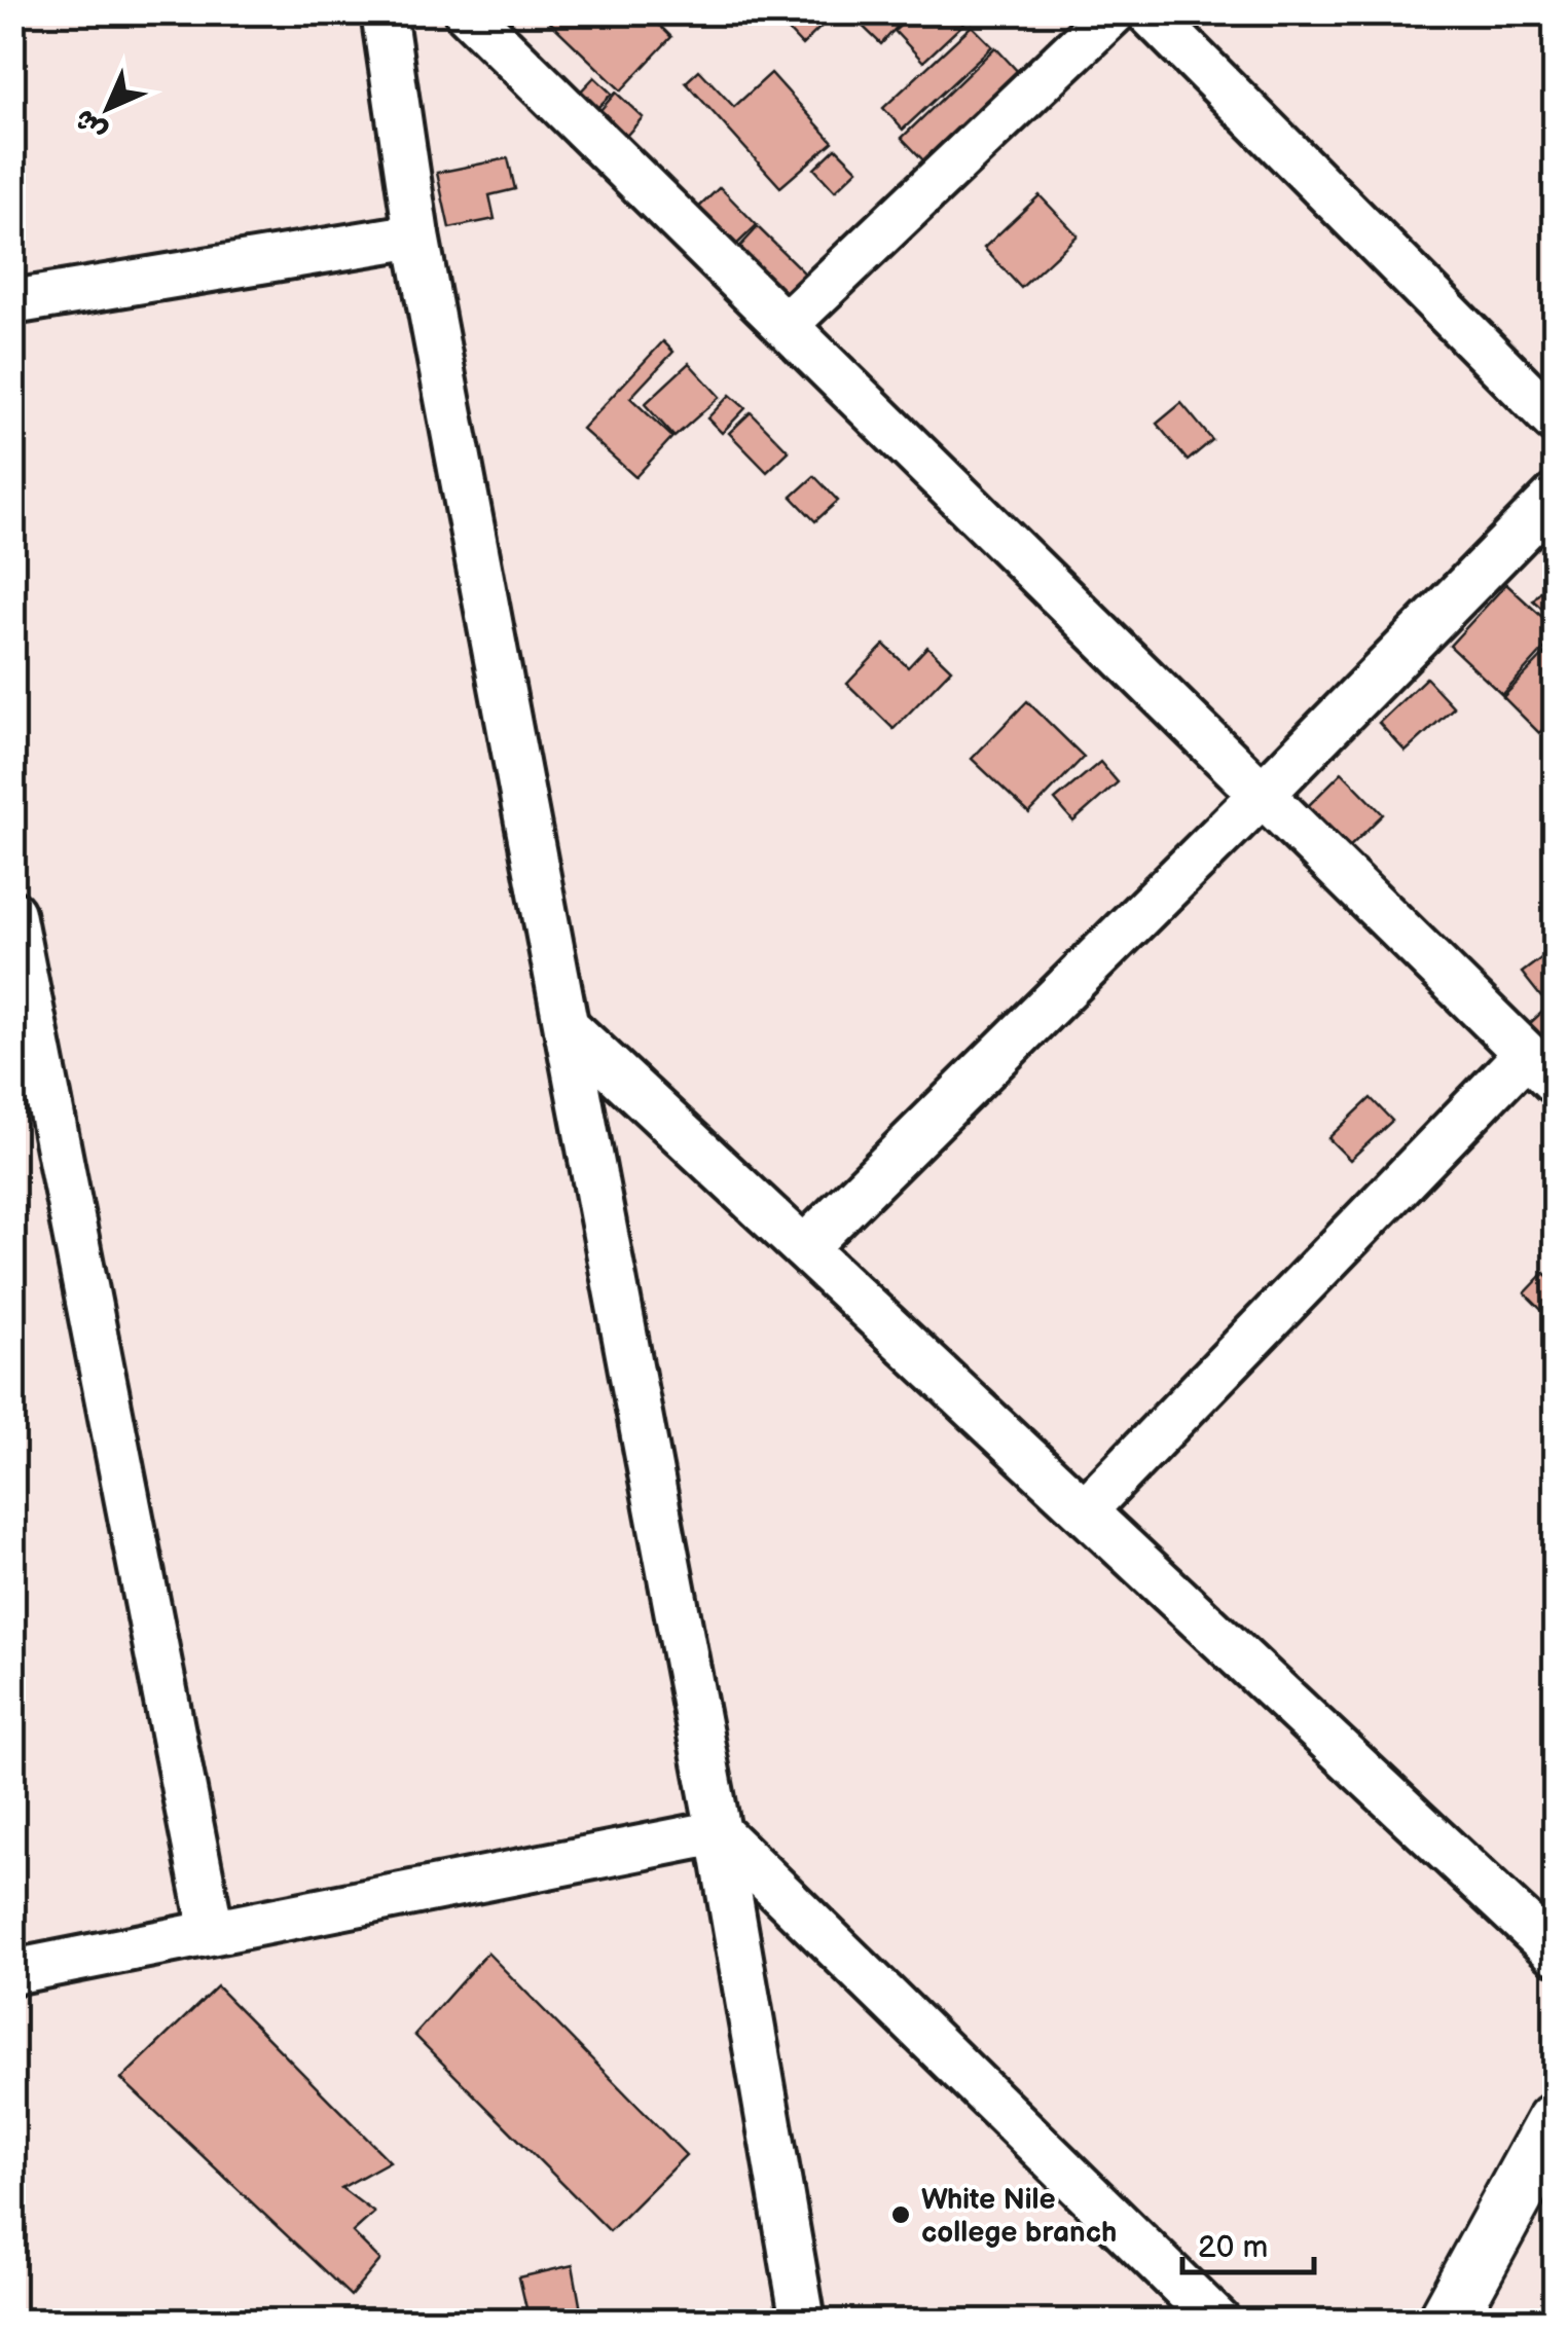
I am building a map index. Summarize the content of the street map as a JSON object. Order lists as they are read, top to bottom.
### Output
{
  "places": ["White Nile college branch"],
  "scale_bar": "20 m",
  "north": "bottom left"
}
